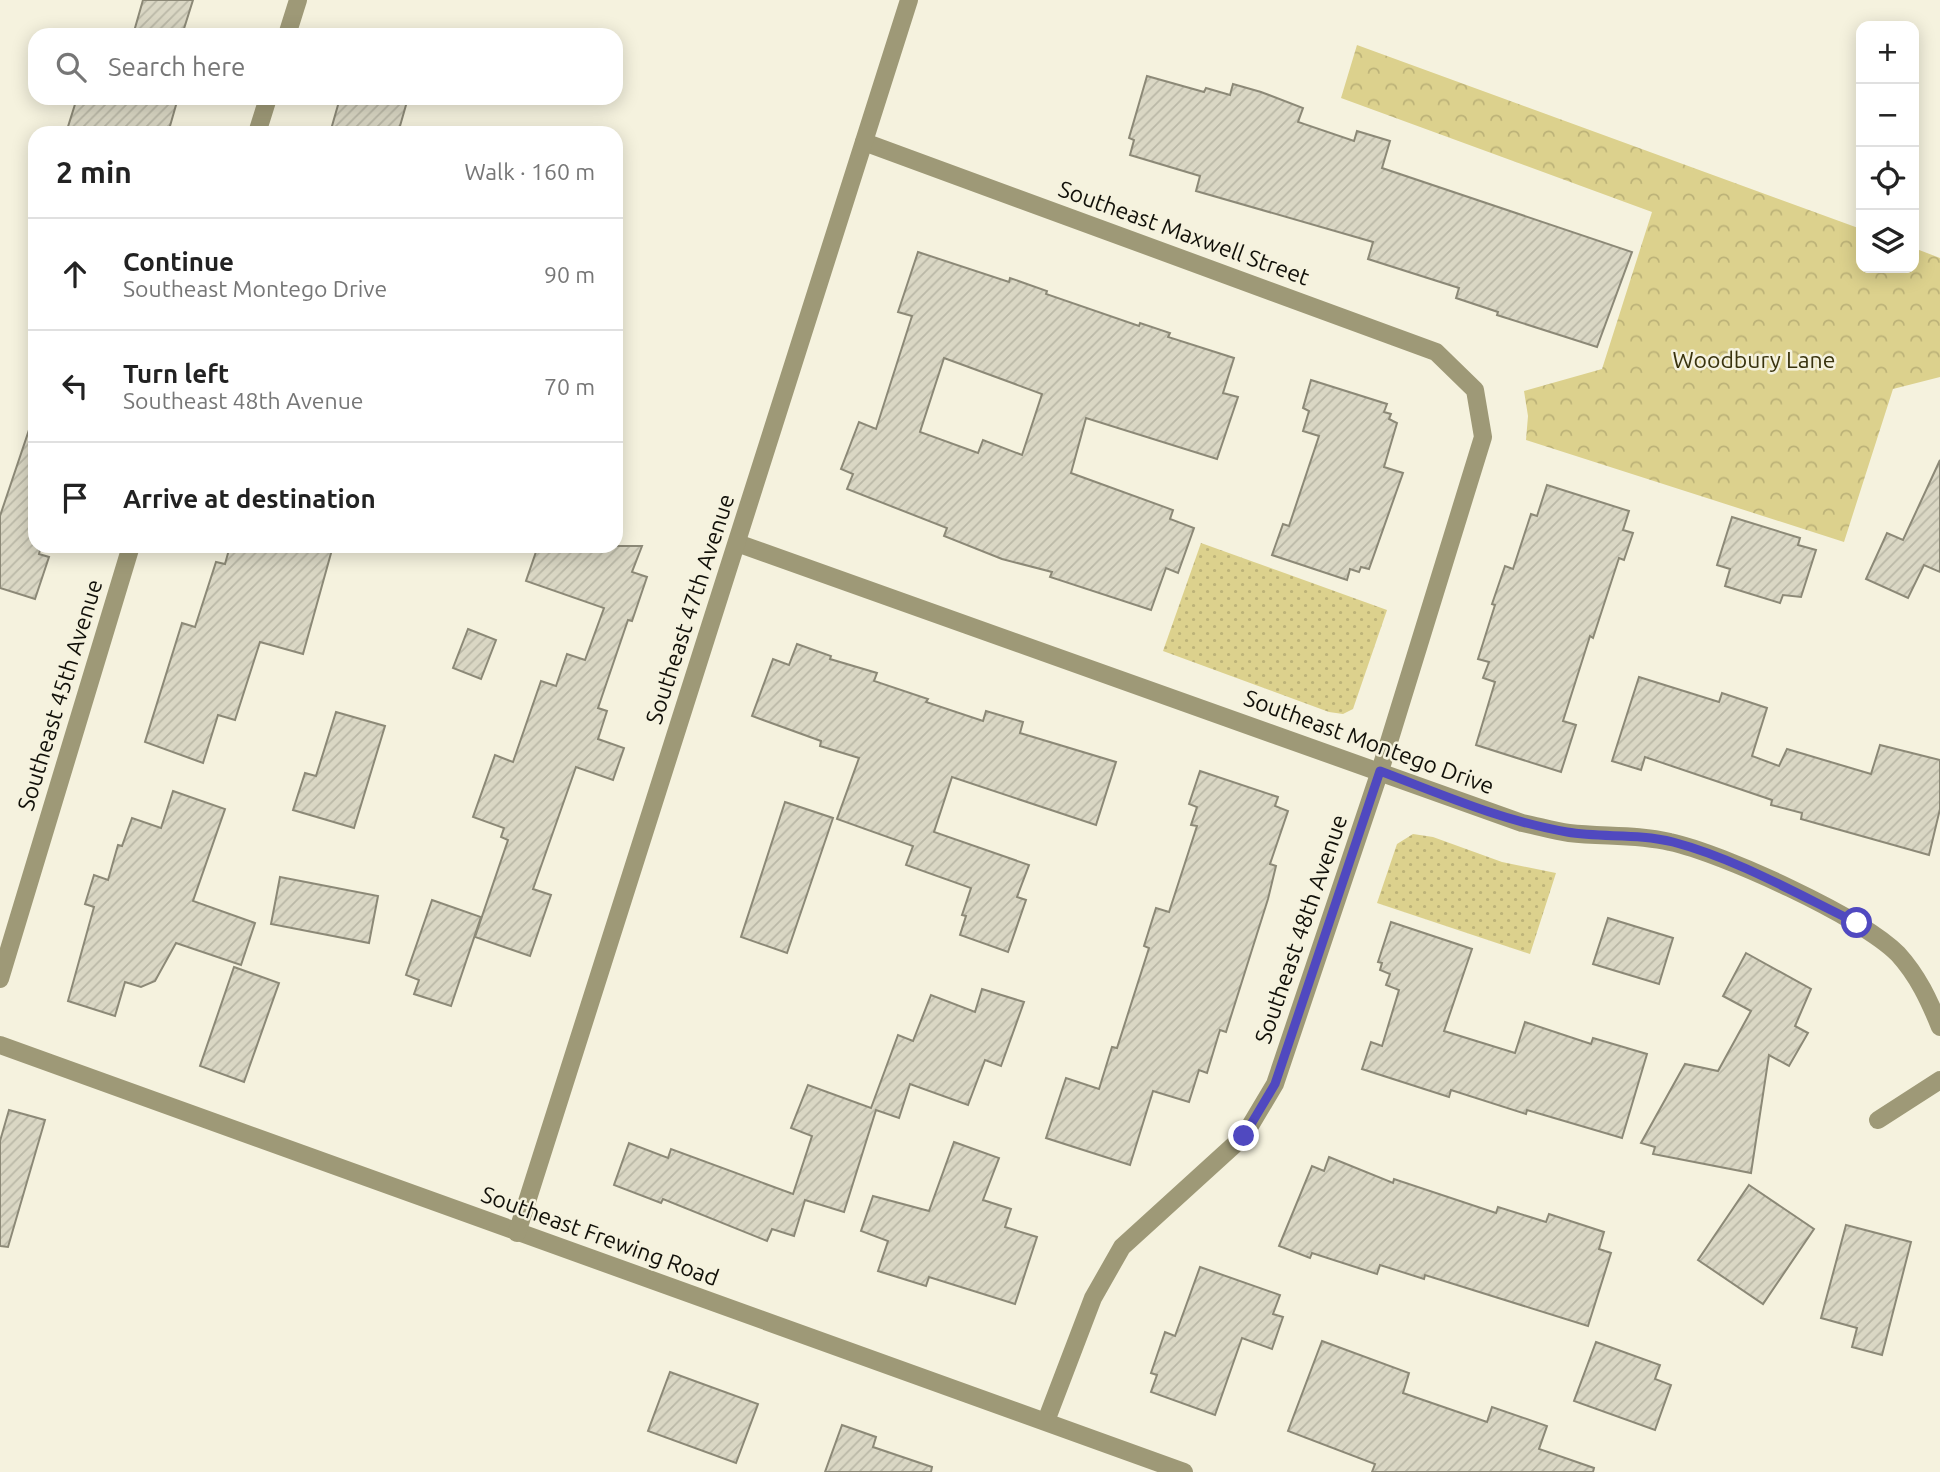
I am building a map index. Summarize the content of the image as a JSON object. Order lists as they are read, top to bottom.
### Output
{
  "streets": {
    "street": [
      "Southeast Maxwell Street",
      "Southeast 47th Avenue",
      "Southeast 45th Avenue",
      "Southeast Montego Drive",
      "Southeast 48th Avenue",
      "Southeast Frewing Road"
    ]
  },
  "crossings": [
    ["Southeast Maxwell Street", "Southeast 47th Avenue"],
    ["Southeast Maxwell Street", "Southeast 48th Avenue"],
    ["Southeast 47th Avenue", "Southeast Montego Drive"],
    ["Southeast 47th Avenue", "Southeast Frewing Road"],
    ["Southeast Montego Drive", "Southeast 48th Avenue"],
    ["Southeast 48th Avenue", "Southeast Frewing Road"]
  ],
  "parks": ["Woodbury Lane"],
  "page": {
    "map_buttons": ["+", "−"],
    "search": "Search here",
    "heading": ["2 min", "Walk · 160 m"],
    "list": [
      ["Continue", "Southeast Montego Drive", "90 m"],
      ["Turn left", "Southeast 48th Avenue", "70 m"],
      "Arrive at destination"
    ]
  }
}
